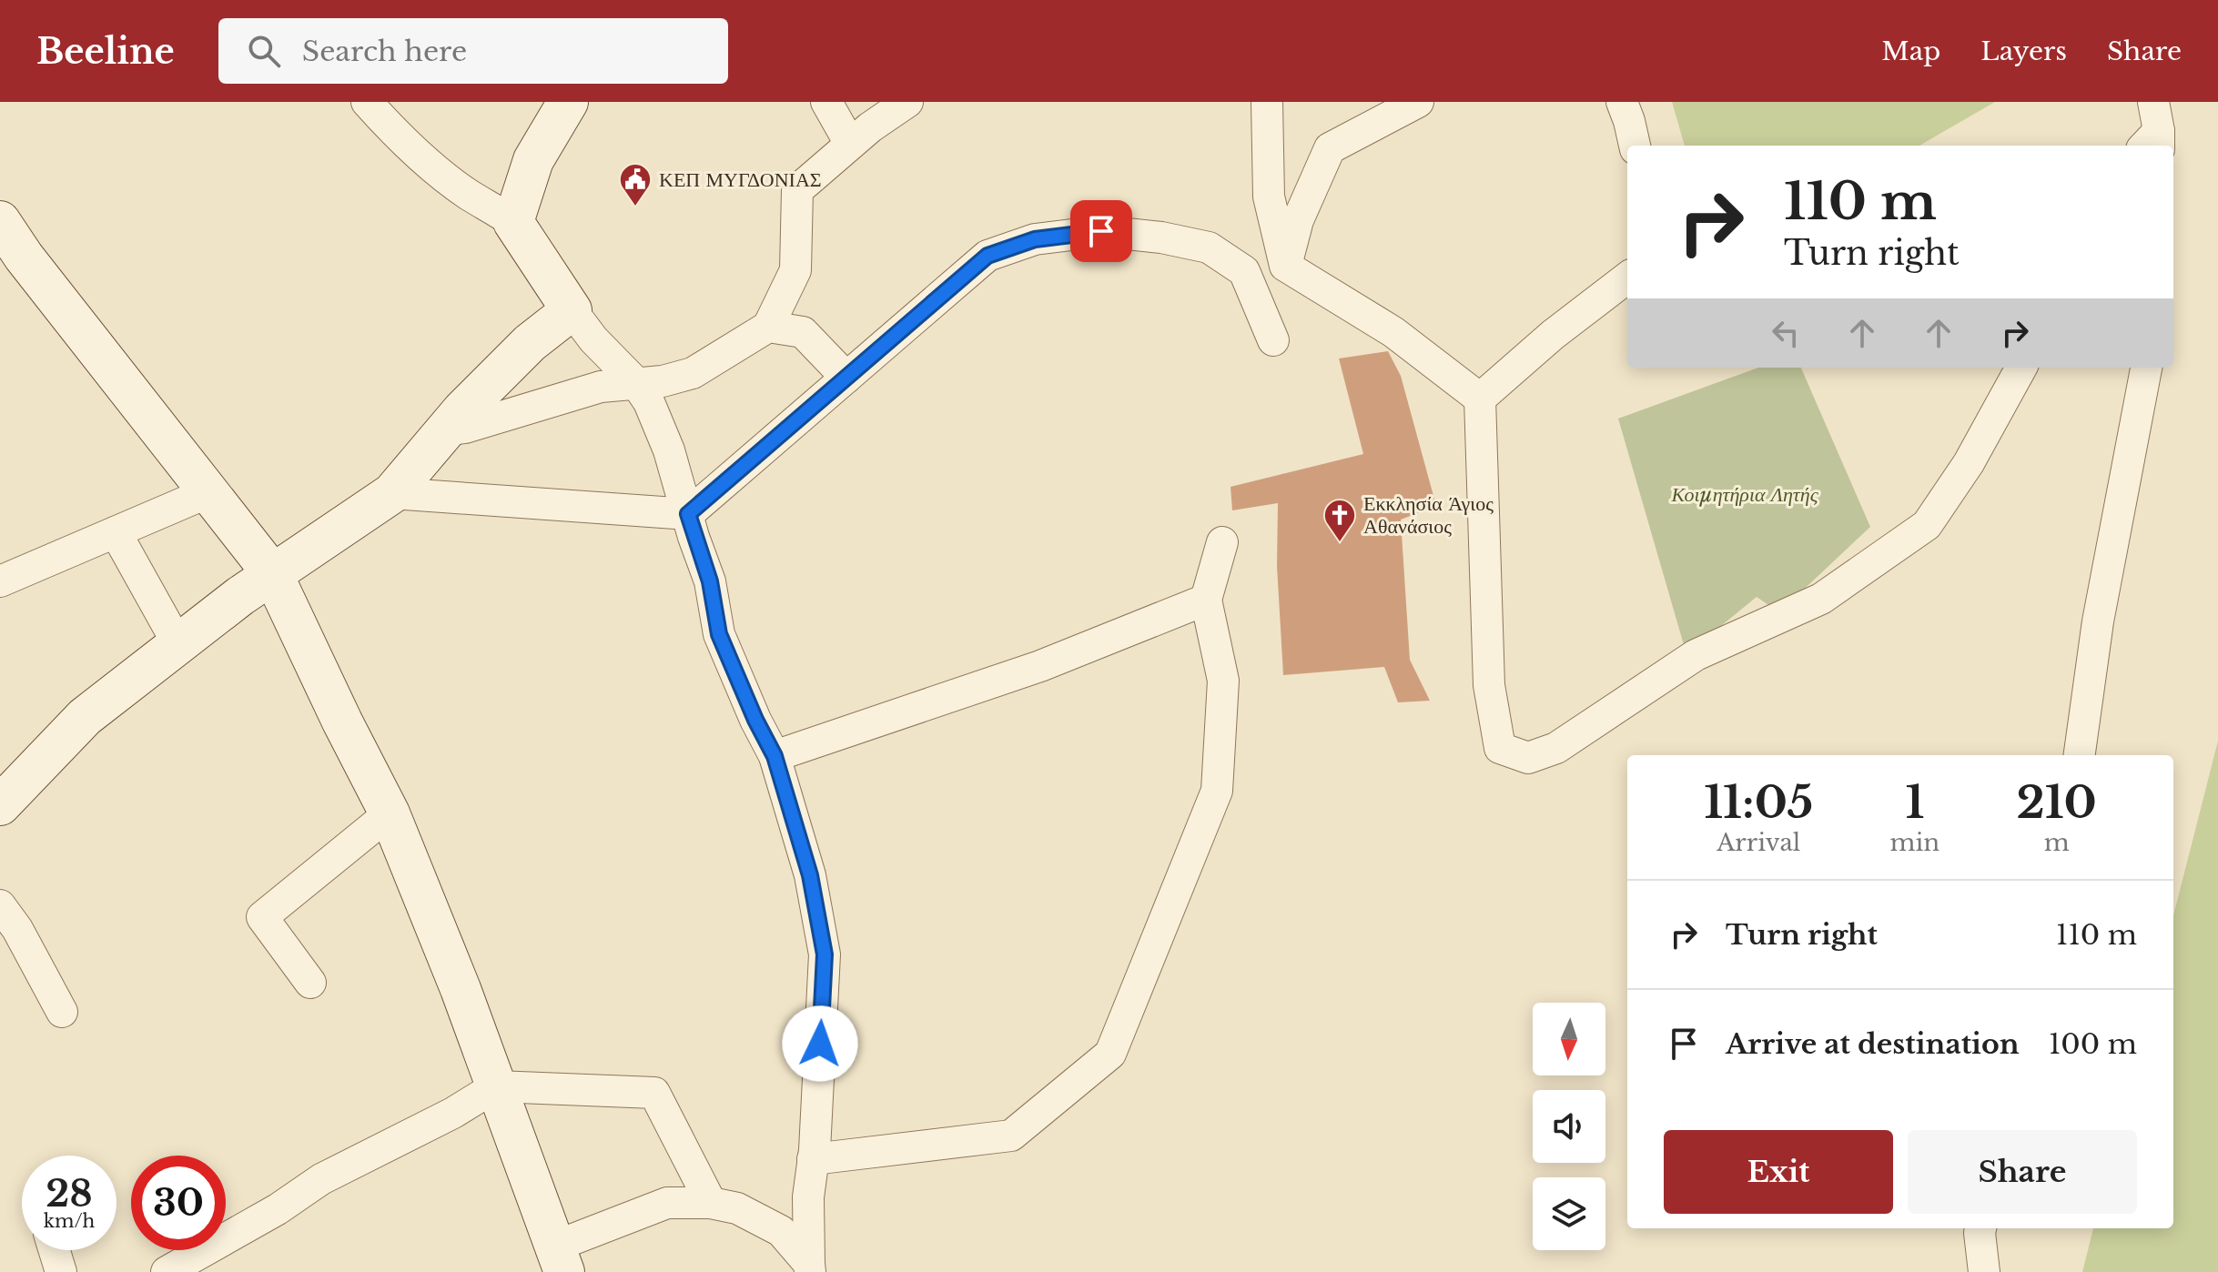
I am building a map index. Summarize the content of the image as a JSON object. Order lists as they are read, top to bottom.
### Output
{
  "parks": ["Κοιμητήρια Λητής"],
  "places": {
    "public building": ["ΚΕΠ ΜΥΓΔΟΝΙΑΣ"],
    "church": ["Εκκλησία Άγιος Αθανάσιος"]
  },
  "north": "bottom",
  "page": {
    "header": "Beeline",
    "search": "Search here",
    "nav": ["Map", "Layers", "Share"],
    "turn": ["110 m", "Turn right"],
    "eta": [
      "11:05",
      "Arrival",
      "1",
      "min",
      "210",
      "m"
    ],
    "list": [
      {
        "name": "Turn right",
        "value": "110 m"
      },
      {
        "name": "Arrive at destination",
        "value": "100 m"
      }
    ],
    "buttons": ["Exit", "Share"],
    "speed": "28 km/h",
    "limit": "30"
  }
}
